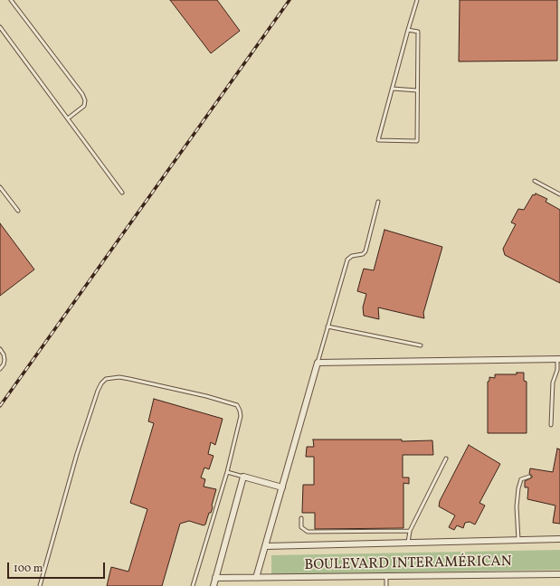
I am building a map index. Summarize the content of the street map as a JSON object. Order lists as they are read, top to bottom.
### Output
{
  "streets": {
    "street": ["BOULEVARD INTERAMÉRICAN"]
  },
  "scale_bar": "100 m"
}
